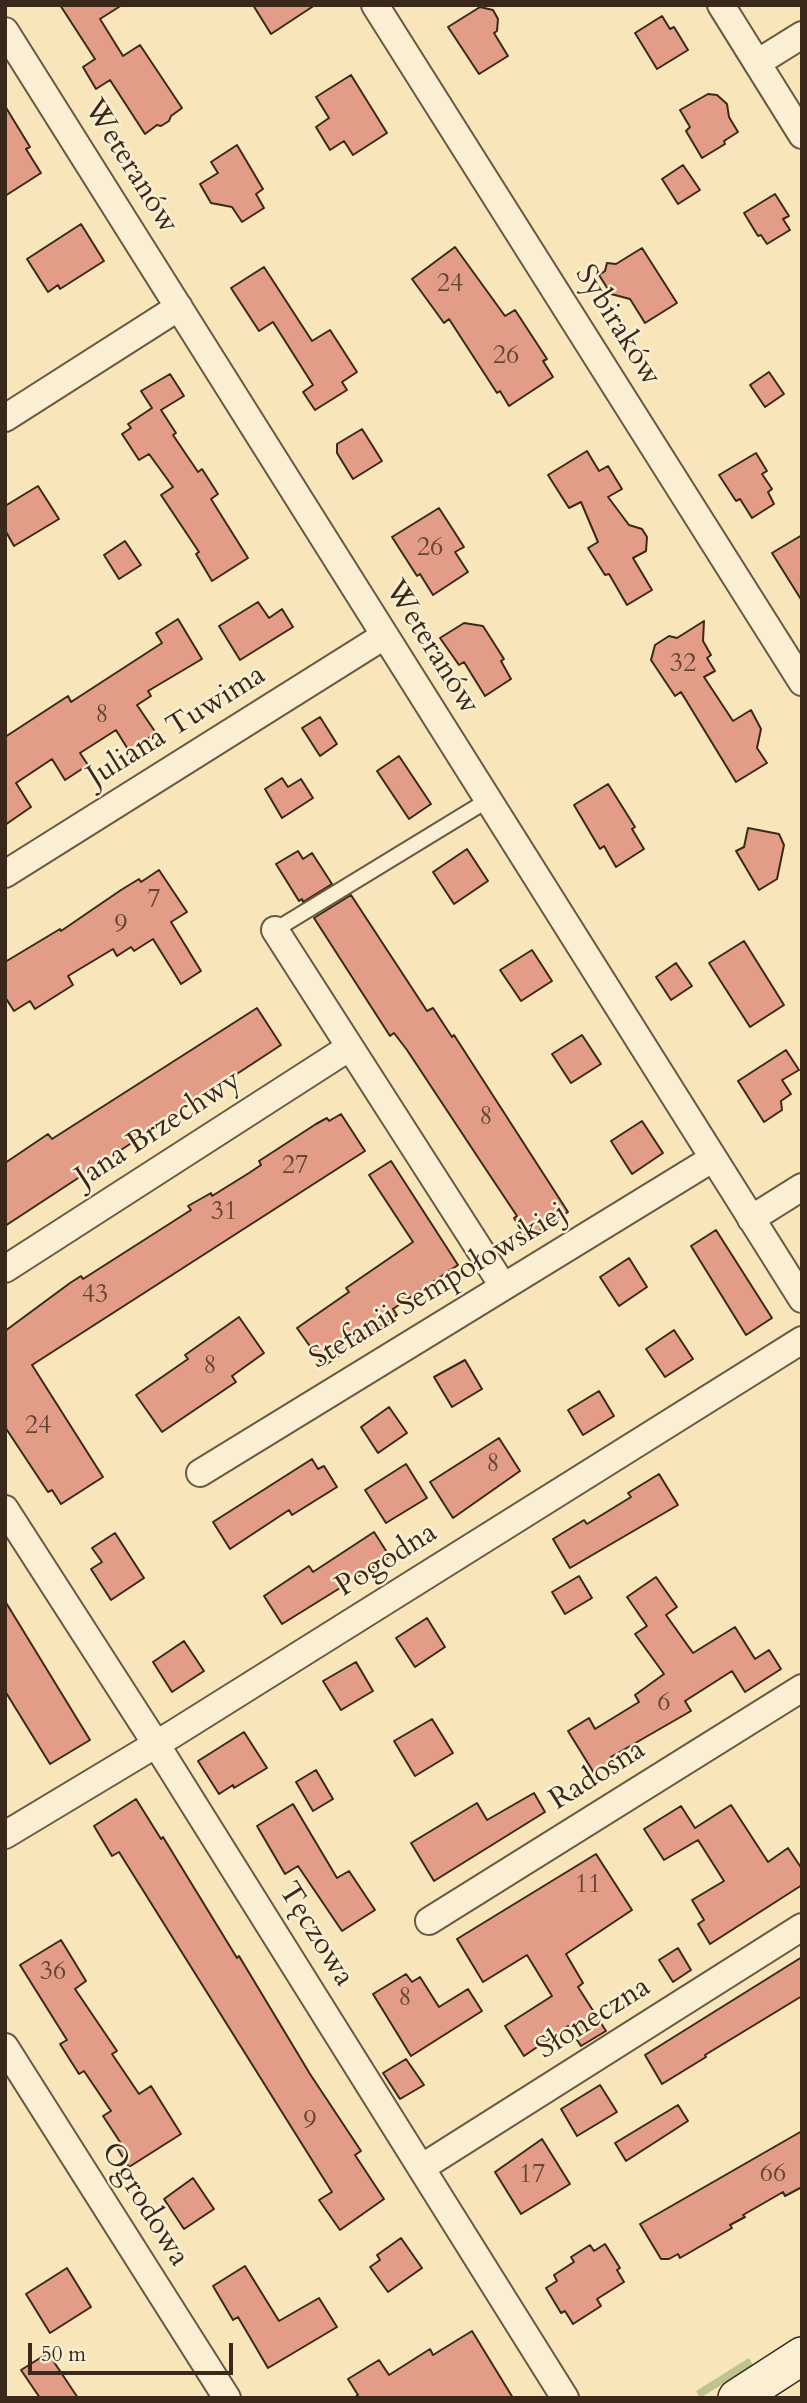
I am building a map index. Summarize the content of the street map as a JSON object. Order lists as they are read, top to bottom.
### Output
{
  "streets": {
    "street": [
      "Weteranów",
      "Sybiraków",
      "Juliana Tuwima",
      "Jana Brzechwy",
      "Stefanii Sempołowskiej",
      "Pogodna",
      "Radosna",
      "Tęczowa",
      "Słoneczna",
      "Ogrodowa"
    ]
  },
  "crossings": [
    ["Weteranów", "Juliana Tuwima"],
    ["Weteranów", "Stefanii Sempołowskiej"],
    ["Pogodna", "Tęczowa"],
    ["Tęczowa", "Słoneczna"]
  ],
  "house_numbers": [
    "24",
    "26",
    "26",
    "32",
    "8",
    "7",
    "9",
    "8",
    "27",
    "31",
    "43",
    "8",
    "24",
    "8",
    "6",
    "11",
    "36",
    "8",
    "9",
    "66",
    "17"
  ],
  "scale_bar": "50 m"
}
